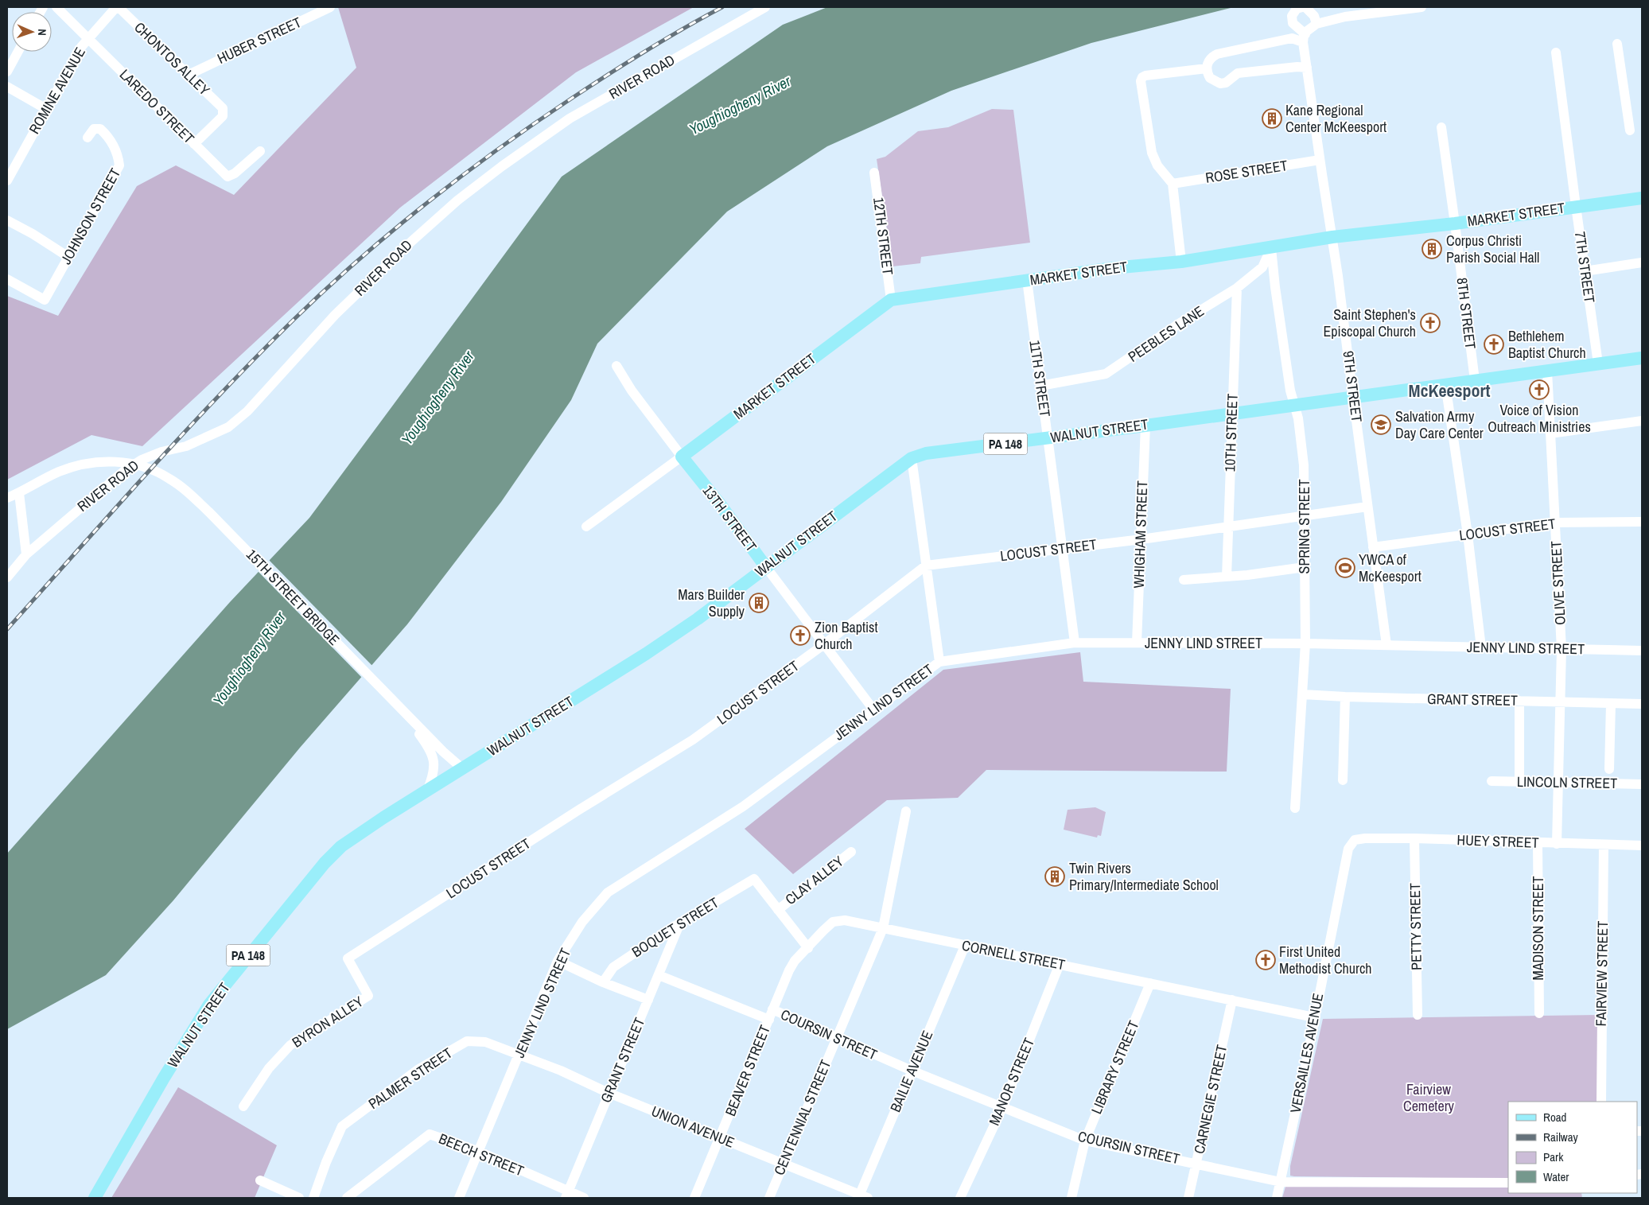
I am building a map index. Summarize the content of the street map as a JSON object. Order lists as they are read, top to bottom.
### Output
{
  "streets": {
    "main road": [
      "MARKET STREET",
      "WALNUT STREET",
      "PA 148",
      "13TH STREET"
    ],
    "street": [
      "HUBER STREET",
      "CHONTOS ALLEY",
      "RIVER ROAD",
      "ROMINE AVENUE",
      "LAREDO STREET",
      "ROSE STREET",
      "JOHNSON STREET",
      "12TH STREET",
      "7TH STREET",
      "8TH STREET",
      "PEEBLES LANE",
      "11TH STREET",
      "9TH STREET",
      "10TH STREET",
      "SPRING STREET",
      "LOCUST STREET",
      "WHIGHAM STREET",
      "OLIVE STREET",
      "15TH STREET BRIDGE",
      "JENNY LIND STREET",
      "GRANT STREET",
      "LINCOLN STREET",
      "HUEY STREET",
      "CLAY ALLEY",
      "PETTY STREET",
      "BOQUET STREET",
      "MADISON STREET",
      "CORNELL STREET",
      "FAIRVIEW STREET",
      "BYRON ALLEY",
      "COURSIN STREET",
      "VERSAILLES AVENUE",
      "LIBRARY STREET",
      "BEAVER STREET",
      "BAILIE AVENUE",
      "PALMER STREET",
      "MANOR STREET",
      "CARNEGIE STREET",
      "CENTENNIAL STREET",
      "UNION AVENUE",
      "BEECH STREET"
    ]
  },
  "crossings": [
    ["HUBER STREET", "CHONTOS ALLEY"],
    ["CHONTOS ALLEY", "ROMINE AVENUE"],
    ["CHONTOS ALLEY", "LAREDO STREET"],
    ["ROMINE AVENUE", "LAREDO STREET"],
    ["ROSE STREET", "9TH STREET"],
    ["MARKET STREET", "12TH STREET"],
    ["MARKET STREET", "7TH STREET"],
    ["MARKET STREET", "8TH STREET"],
    ["MARKET STREET", "PEEBLES LANE"],
    ["MARKET STREET", "11TH STREET"],
    ["MARKET STREET", "9TH STREET"],
    ["MARKET STREET", "13TH STREET"],
    ["MARKET STREET", "SPRING STREET"],
    ["7TH STREET", "WALNUT STREET"],
    ["8TH STREET", "WALNUT STREET"],
    ["PEEBLES LANE", "11TH STREET"],
    ["PEEBLES LANE", "10TH STREET"],
    ["PEEBLES LANE", "SPRING STREET"],
    ["11TH STREET", "WALNUT STREET"],
    ["11TH STREET", "LOCUST STREET"],
    ["11TH STREET", "JENNY LIND STREET"],
    ["9TH STREET", "WALNUT STREET"],
    ["9TH STREET", "LOCUST STREET"],
    ["9TH STREET", "JENNY LIND STREET"],
    ["WALNUT STREET", "10TH STREET"],
    ["WALNUT STREET", "13TH STREET"],
    ["WALNUT STREET", "SPRING STREET"],
    ["WALNUT STREET", "WHIGHAM STREET"],
    ["WALNUT STREET", "OLIVE STREET"],
    ["WALNUT STREET", "15TH STREET BRIDGE"],
    ["10TH STREET", "LOCUST STREET"],
    ["13TH STREET", "LOCUST STREET"],
    ["13TH STREET", "JENNY LIND STREET"],
    ["SPRING STREET", "LOCUST STREET"],
    ["SPRING STREET", "JENNY LIND STREET"],
    ["SPRING STREET", "GRANT STREET"],
    ["LOCUST STREET", "WHIGHAM STREET"],
    ["LOCUST STREET", "OLIVE STREET"],
    ["LOCUST STREET", "BYRON ALLEY"],
    ["WHIGHAM STREET", "JENNY LIND STREET"],
    ["OLIVE STREET", "JENNY LIND STREET"],
    ["OLIVE STREET", "GRANT STREET"],
    ["OLIVE STREET", "LINCOLN STREET"],
    ["OLIVE STREET", "HUEY STREET"],
    ["JENNY LIND STREET", "PALMER STREET"],
    ["JENNY LIND STREET", "UNION AVENUE"],
    ["JENNY LIND STREET", "BEECH STREET"],
    ["GRANT STREET", "BOQUET STREET"],
    ["GRANT STREET", "COURSIN STREET"],
    ["GRANT STREET", "UNION AVENUE"],
    ["GRANT STREET", "BEECH STREET"],
    ["HUEY STREET", "PETTY STREET"],
    ["HUEY STREET", "MADISON STREET"],
    ["HUEY STREET", "FAIRVIEW STREET"],
    ["HUEY STREET", "VERSAILLES AVENUE"],
    ["CLAY ALLEY", "BOQUET STREET"],
    ["CORNELL STREET", "VERSAILLES AVENUE"],
    ["CORNELL STREET", "LIBRARY STREET"],
    ["CORNELL STREET", "BEAVER STREET"],
    ["CORNELL STREET", "BAILIE AVENUE"],
    ["CORNELL STREET", "MANOR STREET"],
    ["CORNELL STREET", "CARNEGIE STREET"],
    ["CORNELL STREET", "CENTENNIAL STREET"],
    ["COURSIN STREET", "VERSAILLES AVENUE"],
    ["COURSIN STREET", "LIBRARY STREET"],
    ["COURSIN STREET", "BEAVER STREET"],
    ["COURSIN STREET", "BAILIE AVENUE"],
    ["COURSIN STREET", "MANOR STREET"],
    ["COURSIN STREET", "CARNEGIE STREET"],
    ["COURSIN STREET", "CENTENNIAL STREET"],
    ["BEAVER STREET", "UNION AVENUE"],
    ["BAILIE AVENUE", "UNION AVENUE"],
    ["PALMER STREET", "UNION AVENUE"],
    ["CENTENNIAL STREET", "UNION AVENUE"]
  ],
  "districts": ["McKeesport"],
  "water": ["Youghiogheny River"],
  "parks": ["Fairview Cemetery"],
  "places": {
    "building": [
      "Kane Regional Center McKeesport",
      "Corpus Christi Parish Social Hall",
      "Mars Builder Supply",
      "Twin Rivers Primary/Intermediate School"
    ],
    "church": [
      "Saint Stephen's Episcopal Church",
      "Bethlehem Baptist Church",
      "Voice of Vision Outreach Ministries",
      "Zion Baptist Church",
      "First United Methodist Church"
    ],
    "school or university": ["Salvation Army Day Care Center"],
    "sports": ["YWCA of McKeesport"]
  },
  "legend": [
    "Road",
    "Railway",
    "Park",
    "Water"
  ],
  "north": "right"
}
